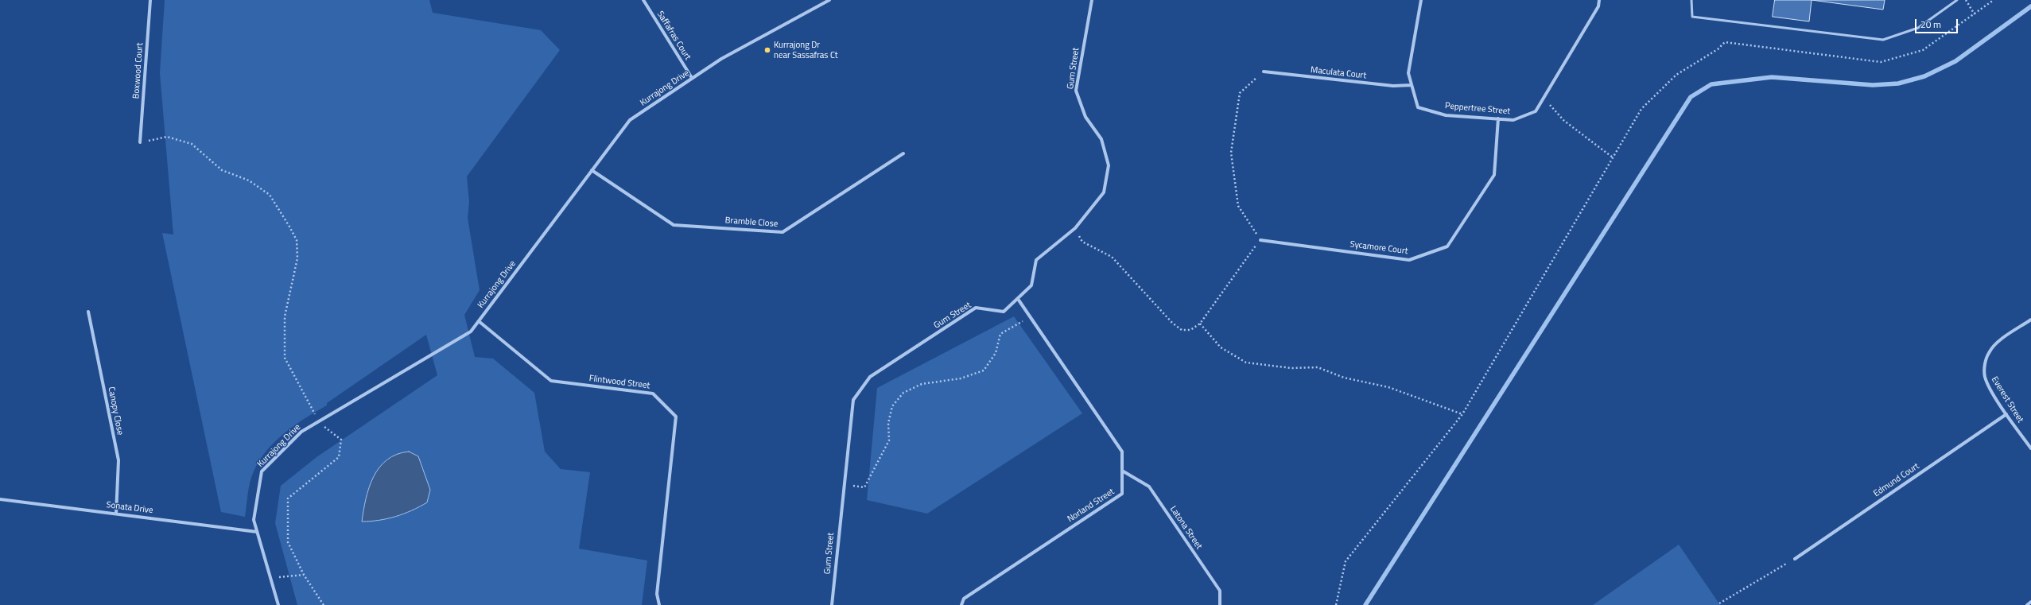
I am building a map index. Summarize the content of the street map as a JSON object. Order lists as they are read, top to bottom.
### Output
{
  "streets": {
    "street": [
      "Saffafras Court",
      "Gum Street",
      "Boxwood Court",
      "Maculata Court",
      "Kurrajong Drive",
      "Peppertree Street",
      "Bramble Close",
      "Sycamore Court",
      "Flintwood Street",
      "Everest Street",
      "Canopy Close",
      "Edmund Court",
      "Norland Street",
      "Sonata Drive",
      "Latona Street"
    ]
  },
  "crossings": [
    ["Saffafras Court", "Kurrajong Drive"],
    ["Gum Street", "Norland Street"],
    ["Maculata Court", "Peppertree Street"],
    ["Kurrajong Drive", "Bramble Close"],
    ["Kurrajong Drive", "Flintwood Street"],
    ["Kurrajong Drive", "Sonata Drive"],
    ["Peppertree Street", "Sycamore Court"],
    ["Everest Street", "Edmund Court"],
    ["Canopy Close", "Sonata Drive"],
    ["Norland Street", "Latona Street"]
  ],
  "places": ["Kurrajong Dr near Sassafras Ct"],
  "scale_bar": "20 m"
}
